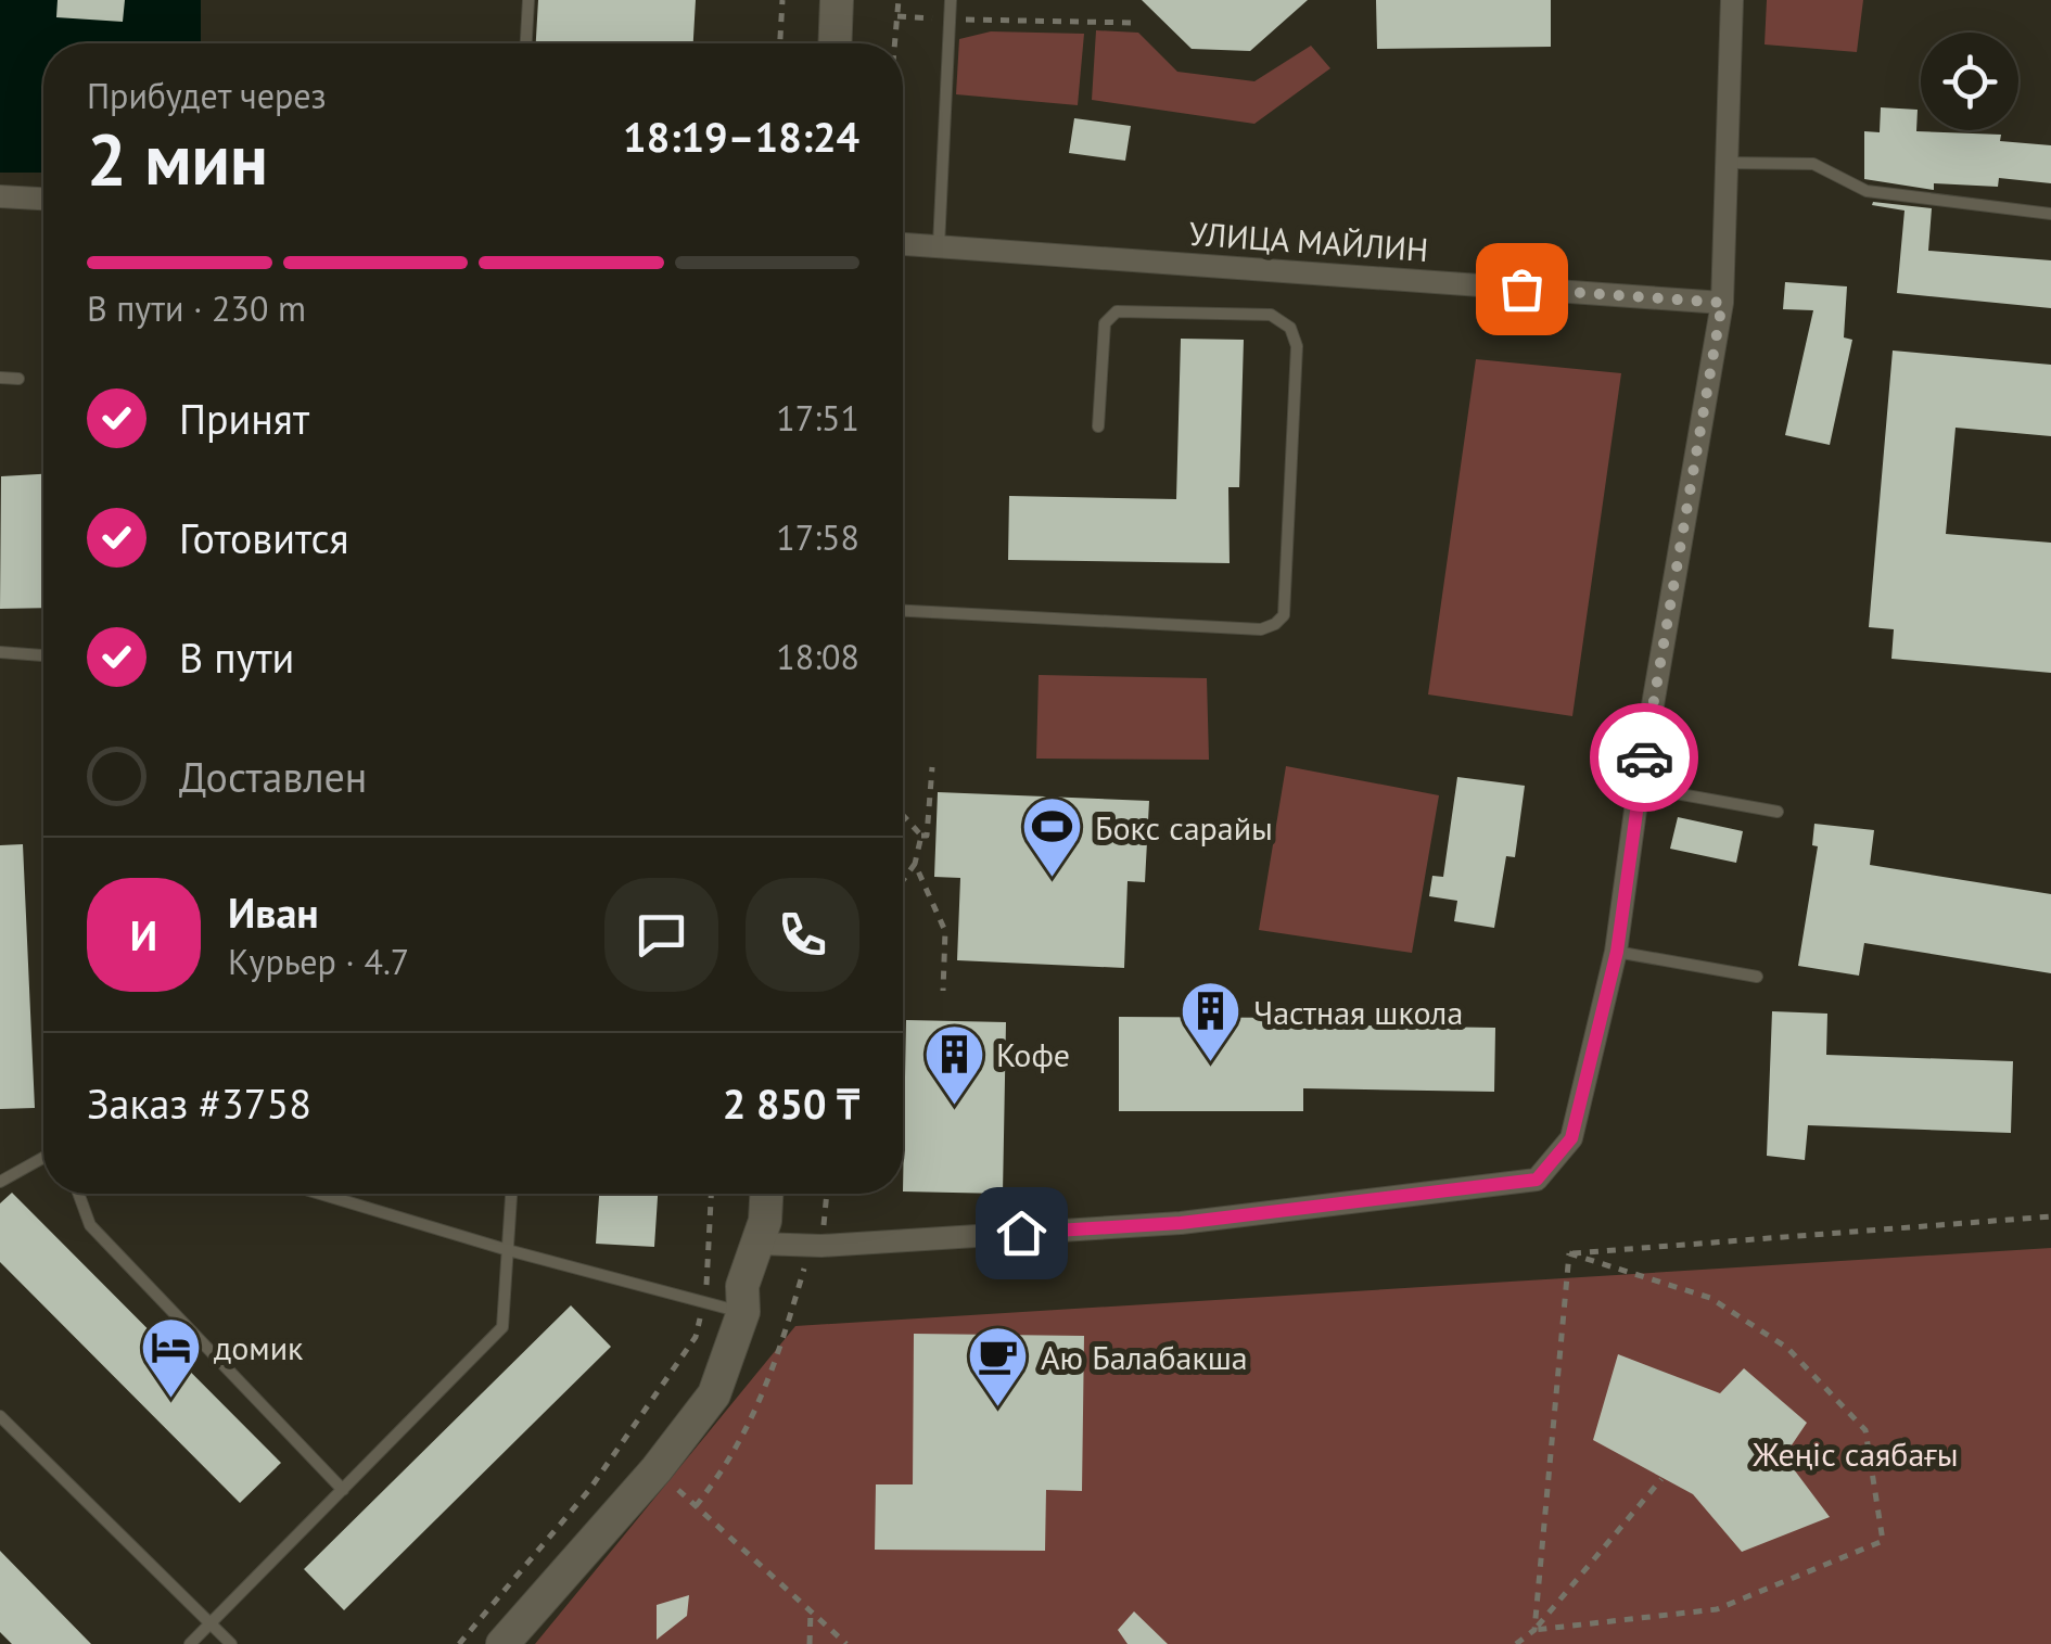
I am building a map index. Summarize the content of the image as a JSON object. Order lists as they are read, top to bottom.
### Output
{
  "streets": {
    "street": ["УЛИЦА МАЙЛИН"]
  },
  "parks": ["Жеңіс саябағы"],
  "places": {
    "sports": ["Бокс сарайы"],
    "building": ["Частная школа", "Кофе"],
    "hotel": ["домик"],
    "cafe": ["Аю Балабакша"]
  },
  "page": {
    "heading": ["2 мин", "Прибудет через", "18:19–18:24"],
    "panel": [
      "Иван",
      "Курьер · 4.7",
      "Заказ #3758",
      "2 850 ₸"
    ],
    "bar": "В пути · 230 m",
    "list": [
      ["Принят", "17:51"],
      ["Готовится", "17:58"],
      ["В пути", "18:08"],
      "Доставлен"
    ],
    "round": "И"
  }
}
